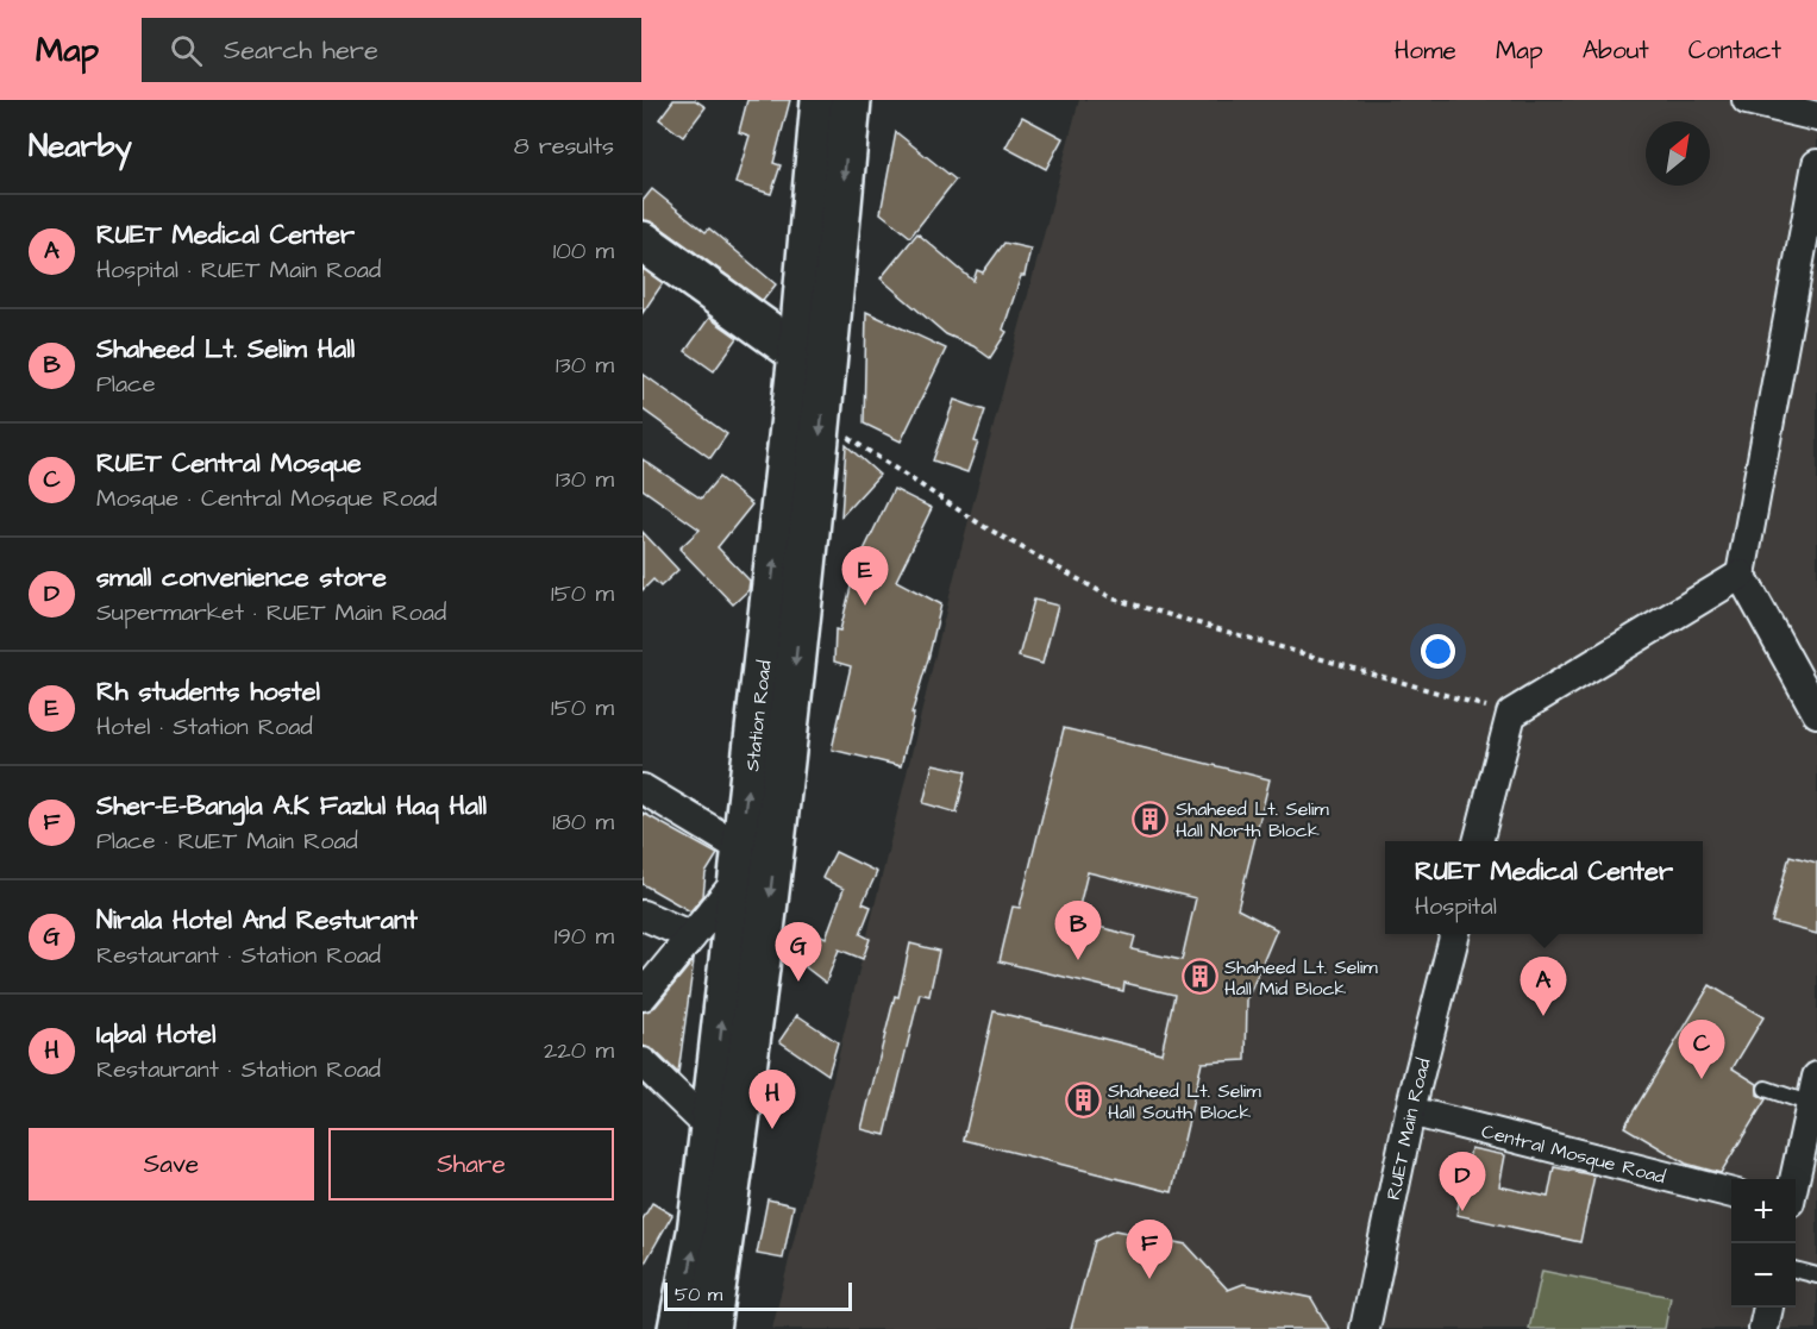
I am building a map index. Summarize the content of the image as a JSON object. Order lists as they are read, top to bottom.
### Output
{
  "streets": {
    "main road": ["Station Road"],
    "street": ["RUET Main Road", "Central Mosque Road"]
  },
  "crossings": [
    ["RUET Main Road", "Central Mosque Road"]
  ],
  "places": {
    "building": ["Shaheed Lt. Selim Hall North Block", "Shaheed Lt. Selim Hall Mid Block", "Shaheed Lt. Selim Hall South Block"]
  },
  "scale_bar": "50 m",
  "north": "top right",
  "page": {
    "header": "Map",
    "search": "Search here",
    "nav": [
      "Home",
      "Map",
      "About",
      "Contact"
    ],
    "heading": ["Nearby", "8 results"],
    "list": [
      {
        "mark": "A",
        "name": "RUET Medical Center",
        "note": "Hospital · RUET Main Road",
        "value": "100 m"
      },
      {
        "mark": "B",
        "name": "Shaheed Lt. Selim Hall",
        "note": "Place",
        "value": "130 m"
      },
      {
        "mark": "C",
        "name": "RUET Central Mosque",
        "note": "Mosque · Central Mosque Road",
        "value": "130 m"
      },
      {
        "mark": "D",
        "name": "small convenience store",
        "note": "Supermarket · RUET Main Road",
        "value": "150 m"
      },
      {
        "mark": "E",
        "name": "Rh students hostel",
        "note": "Hotel · Station Road",
        "value": "150 m"
      },
      {
        "mark": "F",
        "name": "Sher-E-Bangla A.K Fazlul Haq Hall",
        "note": "Place · RUET Main Road",
        "value": "180 m"
      },
      {
        "mark": "G",
        "name": "Nirala Hotel And Resturant",
        "note": "Restaurant · Station Road",
        "value": "190 m"
      },
      {
        "mark": "H",
        "name": "Iqbal Hotel",
        "note": "Restaurant · Station Road",
        "value": "220 m"
      }
    ],
    "pins": [
      "E",
      "B",
      "G",
      "A",
      "C",
      "H",
      "D",
      "F"
    ],
    "popup": ["RUET Medical Center", "Hospital"],
    "buttons": ["Save", "Share"],
    "map_buttons": ["+", "−"],
    "scale": "50 m"
  }
}
